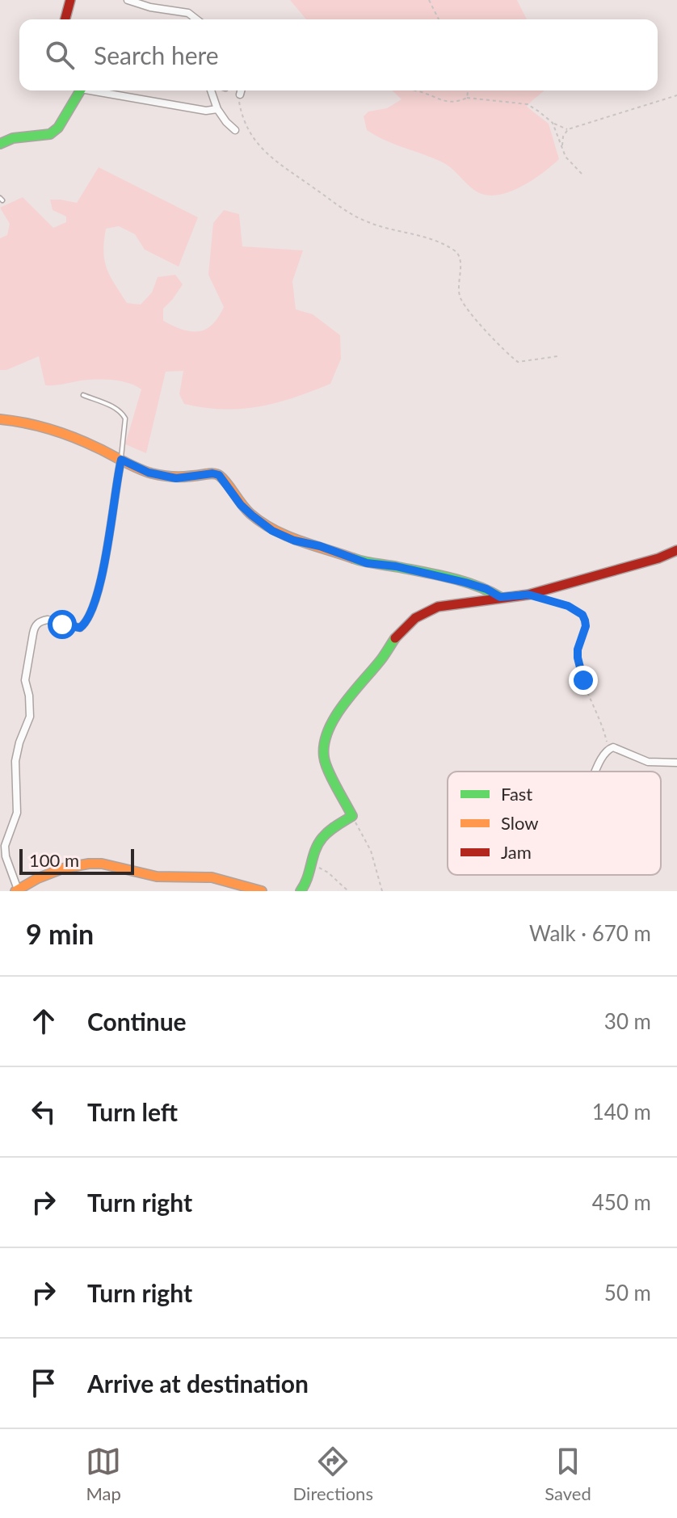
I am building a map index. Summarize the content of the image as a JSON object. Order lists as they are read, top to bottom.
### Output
{
  "legend": ["Fast", "Slow", "Jam"],
  "scale_bar": "100 m",
  "page": {
    "search": "Search here",
    "scale": "100 m",
    "heading": ["9 min", "Walk · 670 m"],
    "list": [
      ["Continue", "30 m"],
      ["Turn left", "140 m"],
      ["Turn right", "450 m"],
      ["Turn right", "50 m"],
      "Arrive at destination"
    ],
    "nav": ["Map", "Directions", "Saved"]
  }
}
